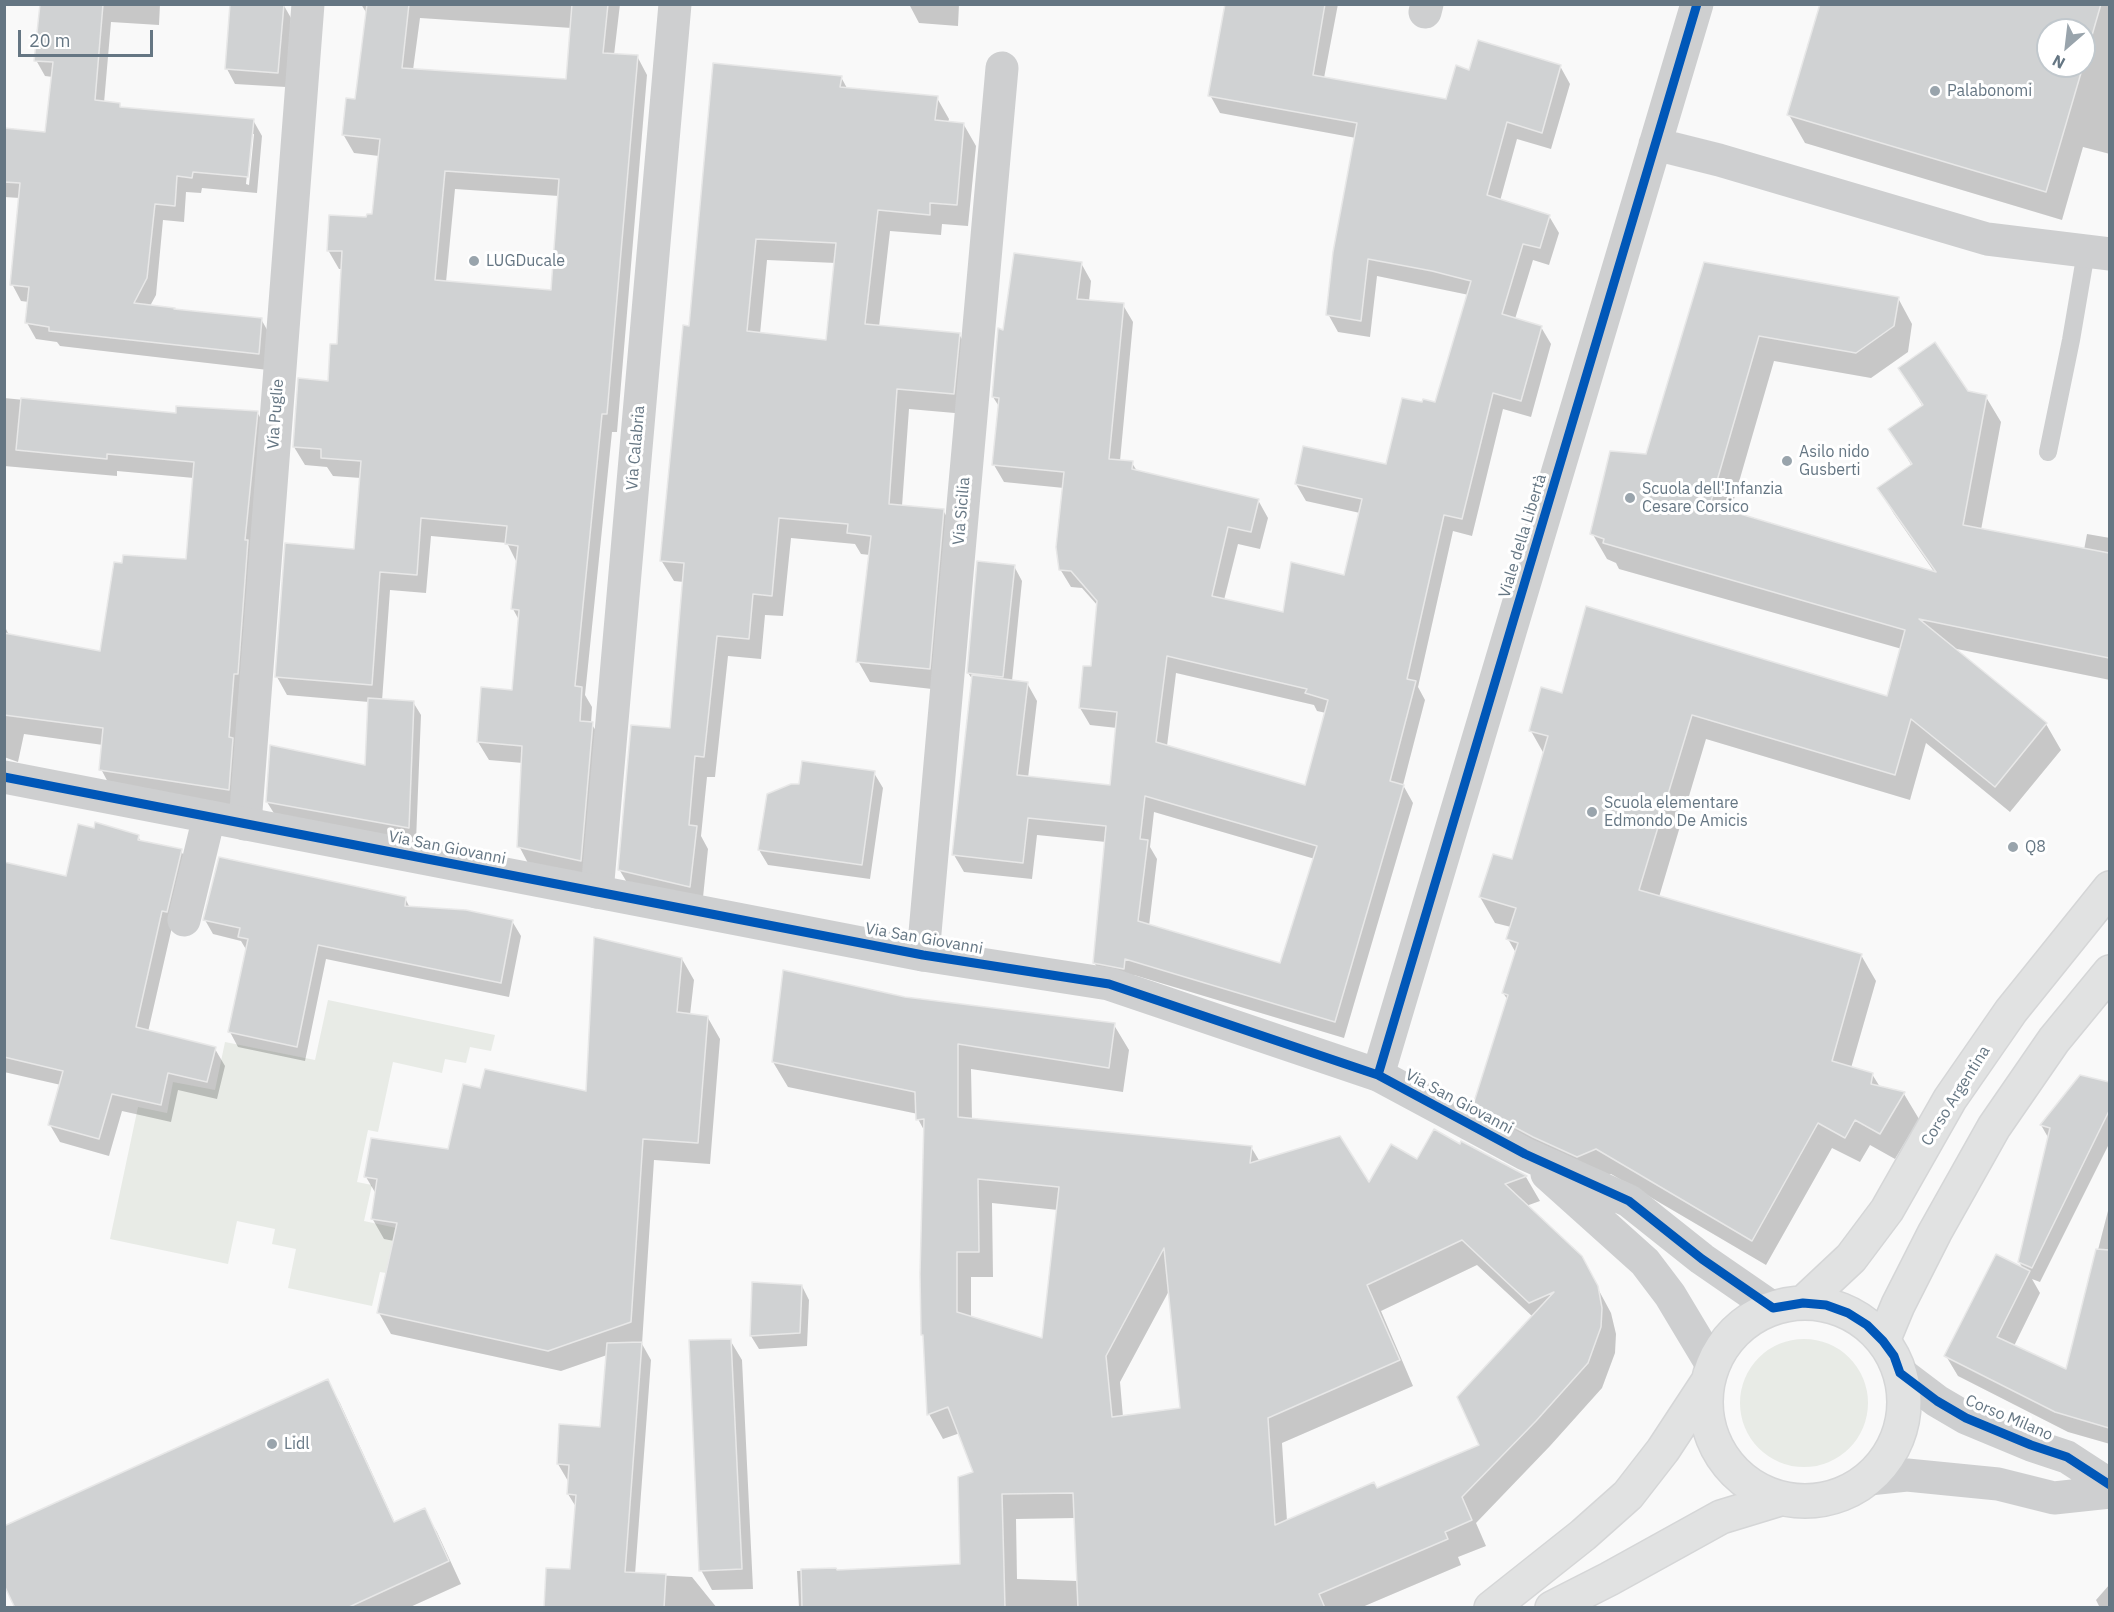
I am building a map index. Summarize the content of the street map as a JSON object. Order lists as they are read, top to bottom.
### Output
{
  "streets": {
    "main road": ["Corso Argentina"],
    "street": [
      "Via Puglie",
      "Via Calabria",
      "Via Sicilia",
      "Viale della Libertà",
      "Via San Giovanni",
      "Corso Milano"
    ]
  },
  "crossings": [
    ["Via Puglie", "Via San Giovanni"],
    ["Via Calabria", "Via San Giovanni"],
    ["Via Sicilia", "Via San Giovanni"],
    ["Viale della Libertà", "Via San Giovanni"],
    ["Via San Giovanni", "Corso Argentina"],
    ["Via San Giovanni", "Corso Milano"],
    ["Corso Argentina", "Corso Milano"]
  ],
  "places": [
    "Palabonomi",
    "LUGDucale",
    "Asilo nido Gusberti",
    "Scuola dell'Infanzia Cesare Corsico",
    "Scuola elementare Edmondo De Amicis",
    "Q8",
    "Lidl"
  ],
  "scale_bar": "20 m",
  "north": "bottom left"
}
